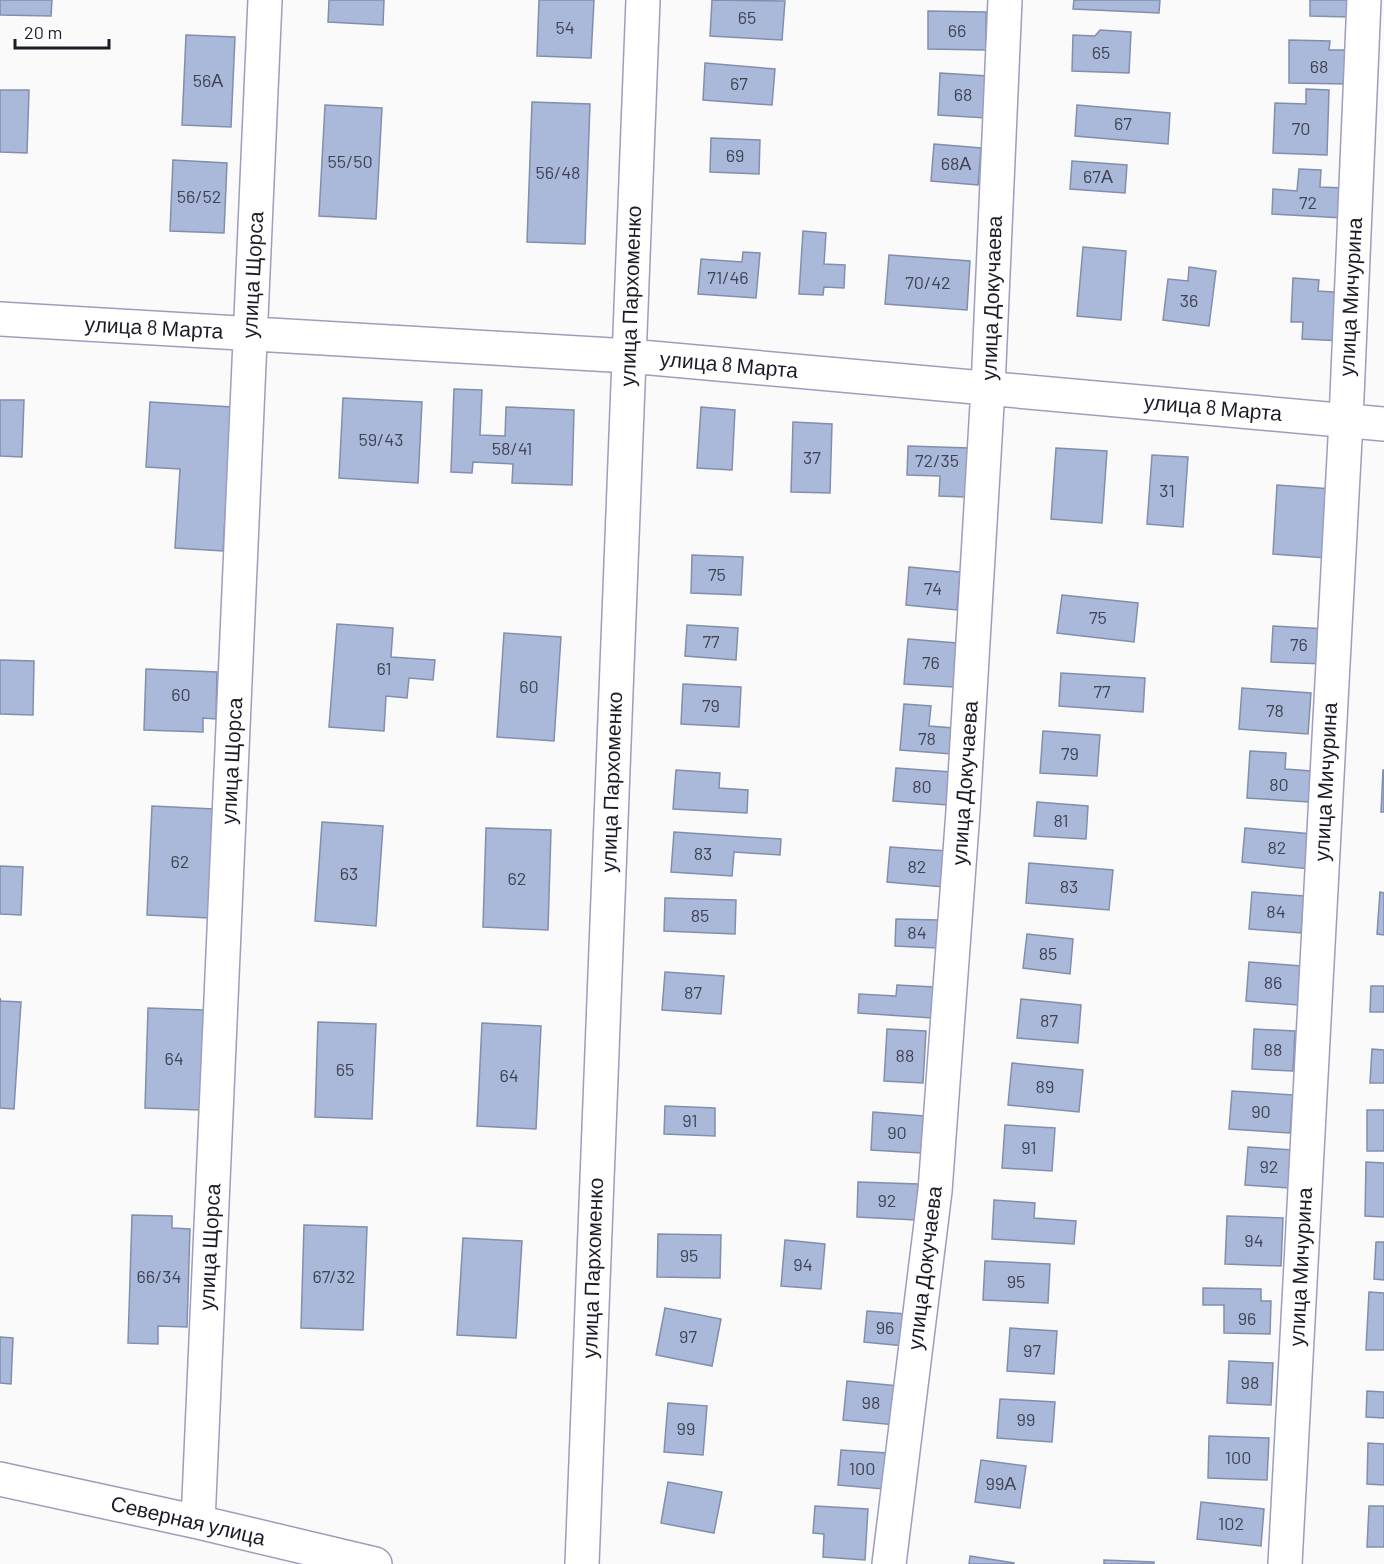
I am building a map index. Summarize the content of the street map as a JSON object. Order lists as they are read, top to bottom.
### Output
{
  "streets": {
    "street": [
      "улица Щорса",
      "улица Пархоменко",
      "улица Мичурина",
      "улица Докучаева",
      "улица 8 Марта",
      "Северная улица"
    ]
  },
  "crossings": [
    ["улица Щорса", "улица 8 Марта"],
    ["улица Щорса", "Северная улица"],
    ["улица Пархоменко", "улица 8 Марта"],
    ["улица Мичурина", "улица 8 Марта"],
    ["улица Докучаева", "улица 8 Марта"]
  ],
  "house_numbers": [
    "65",
    "54",
    "66",
    "65",
    "68",
    "56А",
    "67",
    "68",
    "67",
    "70",
    "69",
    "55/50",
    "68А",
    "56/48",
    "67А",
    "56/52",
    "72",
    "71/46",
    "70/42",
    "36",
    "59/43",
    "58/41",
    "37",
    "72/35",
    "31",
    "75",
    "74",
    "75",
    "77",
    "76",
    "76",
    "61",
    "60",
    "77",
    "60",
    "79",
    "78",
    "78",
    "79",
    "80",
    "80",
    "81",
    "82",
    "83",
    "62",
    "82",
    "63",
    "62",
    "83",
    "84",
    "85",
    "84",
    "85",
    "86",
    "87",
    "87",
    "88",
    "88",
    "64",
    "65",
    "64",
    "89",
    "90",
    "91",
    "90",
    "91",
    "92",
    "92",
    "94",
    "95",
    "94",
    "66/34",
    "67/32",
    "95",
    "96",
    "96",
    "97",
    "97",
    "98",
    "98",
    "99",
    "99",
    "100",
    "100",
    "99А",
    "102"
  ],
  "scale_bar": "20 m"
}
